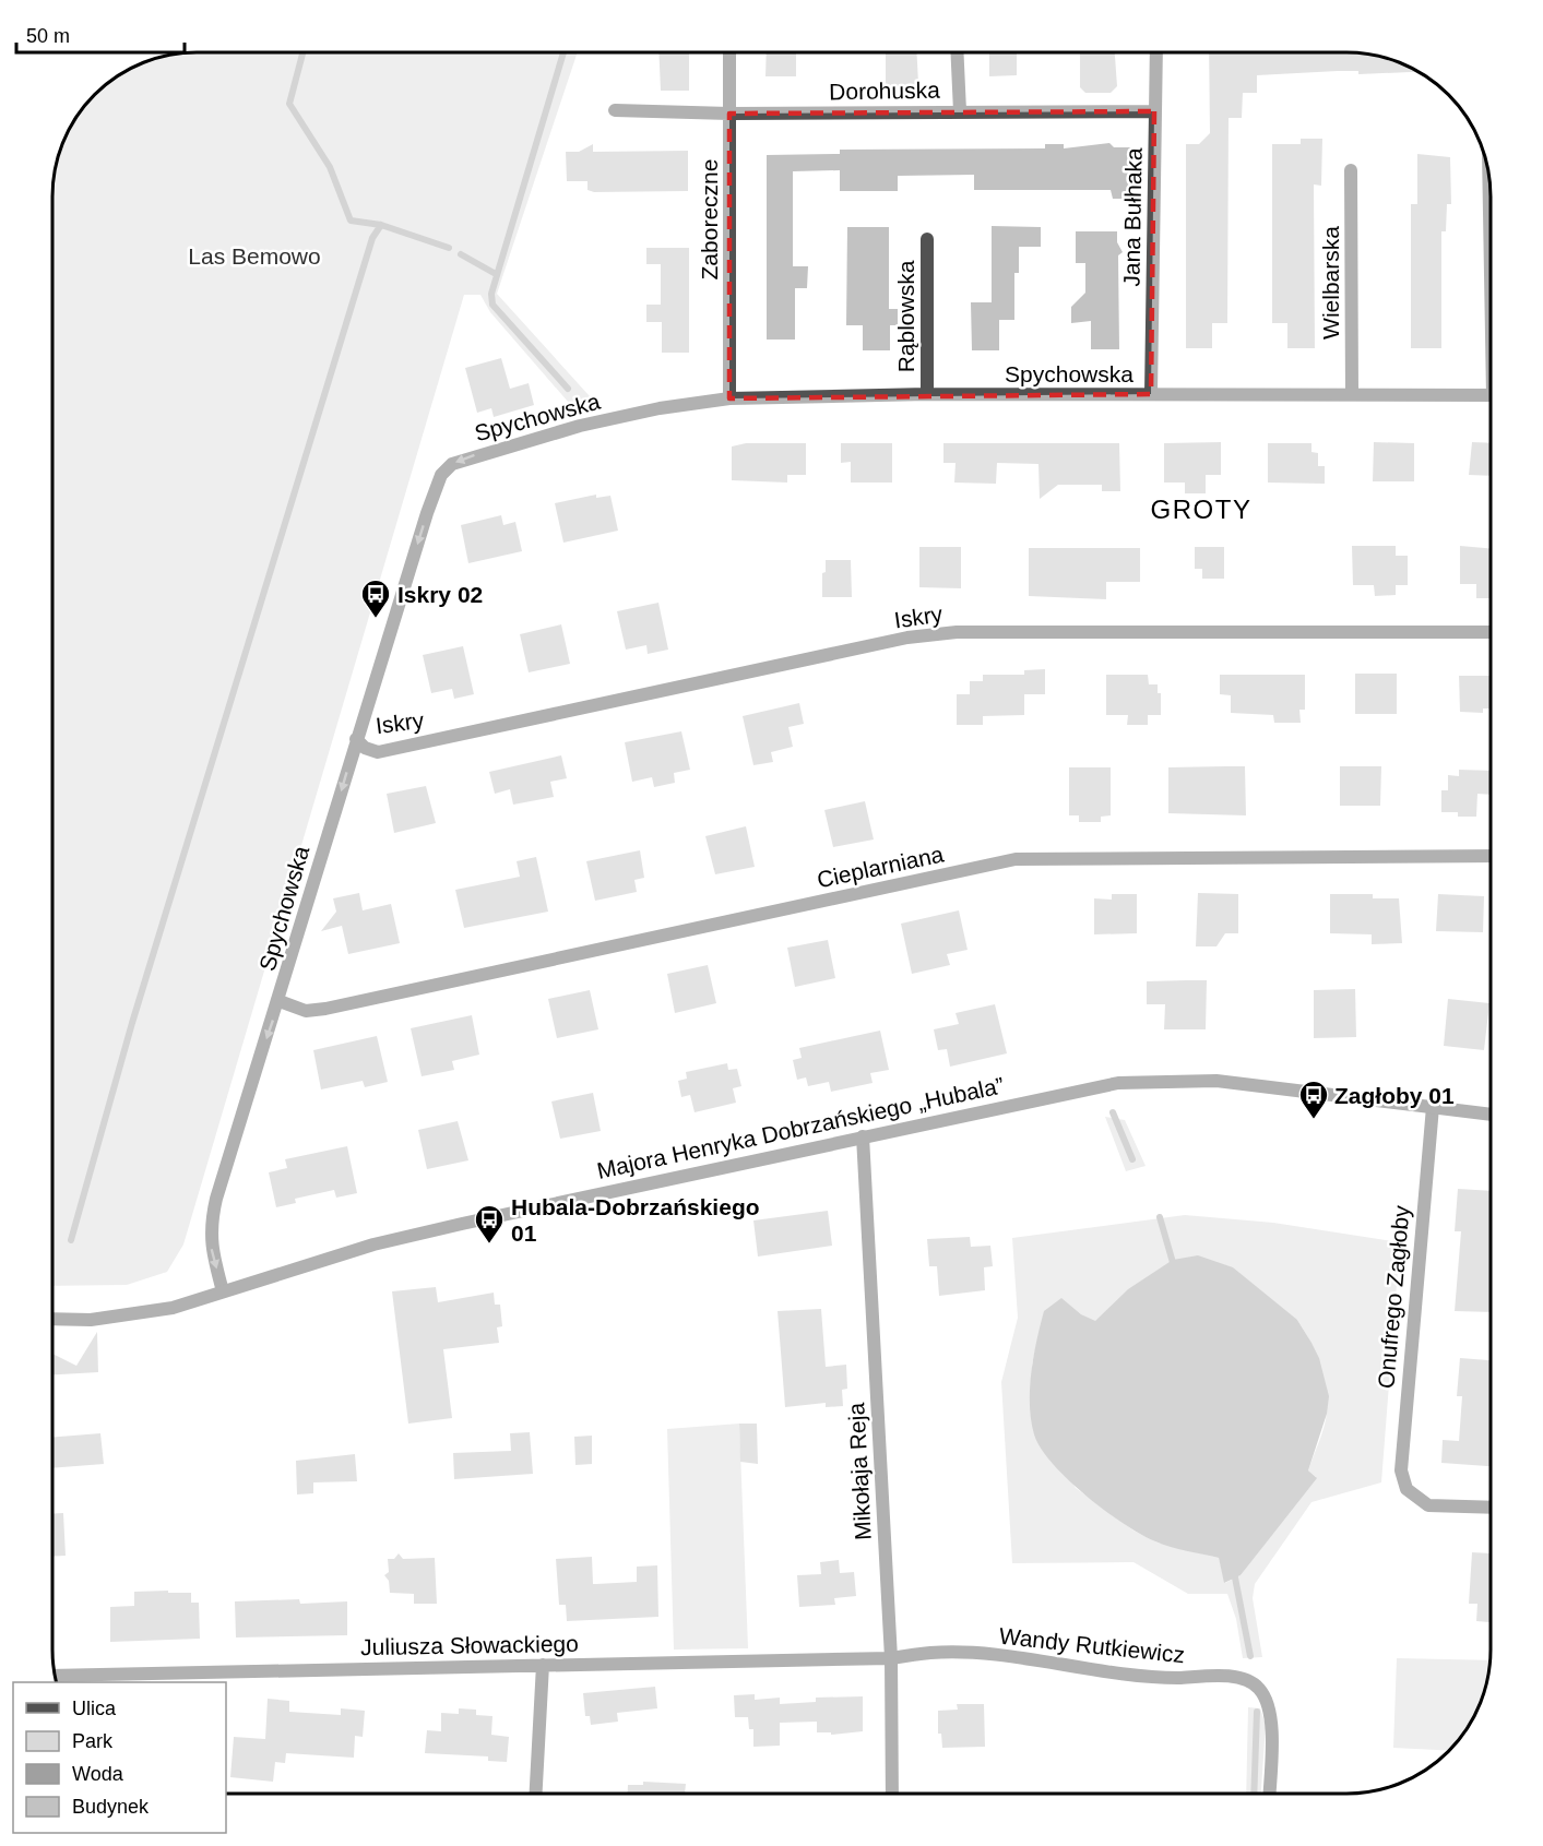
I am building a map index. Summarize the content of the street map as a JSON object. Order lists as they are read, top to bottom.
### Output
{
  "streets": {
    "street": [
      "Dorohuska",
      "Jana Bułhaka",
      "Zaboreczne",
      "Wielbarska",
      "Rąblowska",
      "Spychowska",
      "Iskry",
      "Cieplarniana",
      "Majora Henryka Dobrzańskiego „Hubala”",
      "Onufrego Zagłoby",
      "Mikołaja Reja",
      "Juliusza Słowackiego",
      "Wandy Rutkiewicz"
    ]
  },
  "crossings": [
    ["Dorohuska", "Jana Bułhaka"],
    ["Dorohuska", "Zaboreczne"],
    ["Jana Bułhaka", "Spychowska"],
    ["Zaboreczne", "Spychowska"],
    ["Wielbarska", "Spychowska"],
    ["Rąblowska", "Spychowska"],
    ["Spychowska", "Iskry"],
    ["Spychowska", "Cieplarniana"],
    ["Spychowska", "Majora Henryka Dobrzańskiego „Hubala”"],
    ["Majora Henryka Dobrzańskiego „Hubala”", "Onufrego Zagłoby"],
    ["Majora Henryka Dobrzańskiego „Hubala”", "Mikołaja Reja"],
    ["Mikołaja Reja", "Juliusza Słowackiego"],
    ["Mikołaja Reja", "Wandy Rutkiewicz"],
    ["Juliusza Słowackiego", "Wandy Rutkiewicz"]
  ],
  "one_way": ["Spychowska"],
  "districts": ["GROTY"],
  "parks": ["Las Bemowo"],
  "places": {
    "bus stop": ["Iskry 02", "Zagłoby 01", "Hubala-Dobrzańskiego 01"]
  },
  "legend": [
    "Ulica",
    "Park",
    "Woda",
    "Budynek"
  ],
  "scale_bar": "50 m"
}
